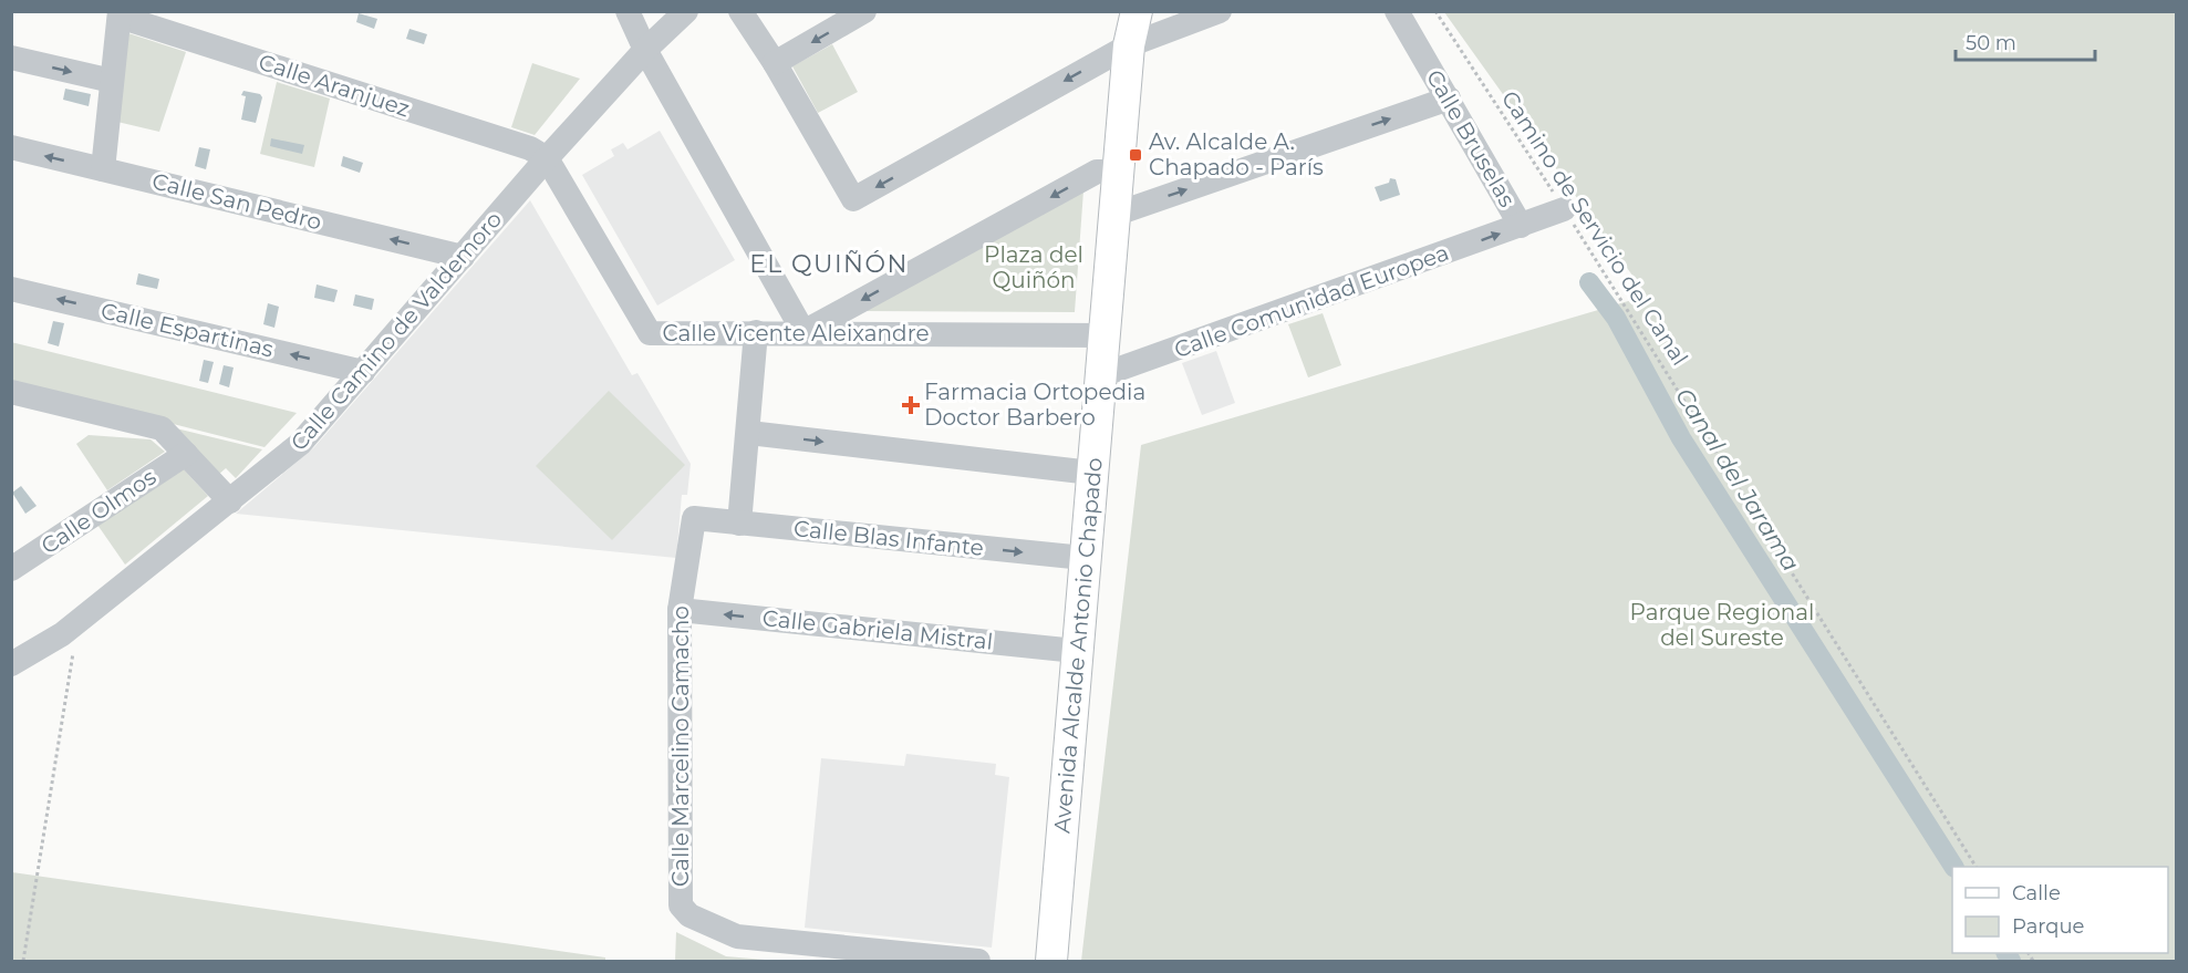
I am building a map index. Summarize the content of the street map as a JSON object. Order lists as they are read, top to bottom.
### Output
{
  "streets": {
    "main road": ["Avenida Alcalde Antonio Chapado"],
    "street": [
      "Calle Aranjuez",
      "Calle Bruselas",
      "Calle San Pedro",
      "Calle Comunidad Europea",
      "Calle Espartinas",
      "Calle Camino de Valdemoro",
      "Calle Vicente Aleixandre",
      "Calle Olmos",
      "Calle Blas Infante",
      "Calle Gabriela Mistral",
      "Calle Marcelino Camacho"
    ],
    "path": ["Camino de Servicio del Canal"]
  },
  "crossings": [
    ["Calle Aranjuez", "Calle Camino de Valdemoro"],
    ["Calle Aranjuez", "Calle Vicente Aleixandre"],
    ["Calle Bruselas", "Camino de Servicio del Canal"],
    ["Calle Bruselas", "Calle Comunidad Europea"],
    ["Calle San Pedro", "Calle Camino de Valdemoro"],
    ["Calle Comunidad Europea", "Avenida Alcalde Antonio Chapado"],
    ["Calle Espartinas", "Calle Camino de Valdemoro"],
    ["Calle Camino de Valdemoro", "Calle Vicente Aleixandre"],
    ["Calle Vicente Aleixandre", "Avenida Alcalde Antonio Chapado"],
    ["Calle Blas Infante", "Avenida Alcalde Antonio Chapado"],
    ["Calle Blas Infante", "Calle Marcelino Camacho"],
    ["Calle Gabriela Mistral", "Avenida Alcalde Antonio Chapado"],
    ["Calle Gabriela Mistral", "Calle Marcelino Camacho"]
  ],
  "one_way": ["Calle San Pedro"],
  "districts": ["EL QUIÑÓN"],
  "water": ["Canal del Jarama"],
  "parks": ["Plaza del Quiñón", "Parque Regional del Sureste"],
  "places": {
    "transit": ["Av. Alcalde A. Chapado - París"],
    "health": ["Farmacia Ortopedia Doctor Barbero"]
  },
  "legend": ["Calle", "Parque"],
  "scale_bar": "50 m"
}
